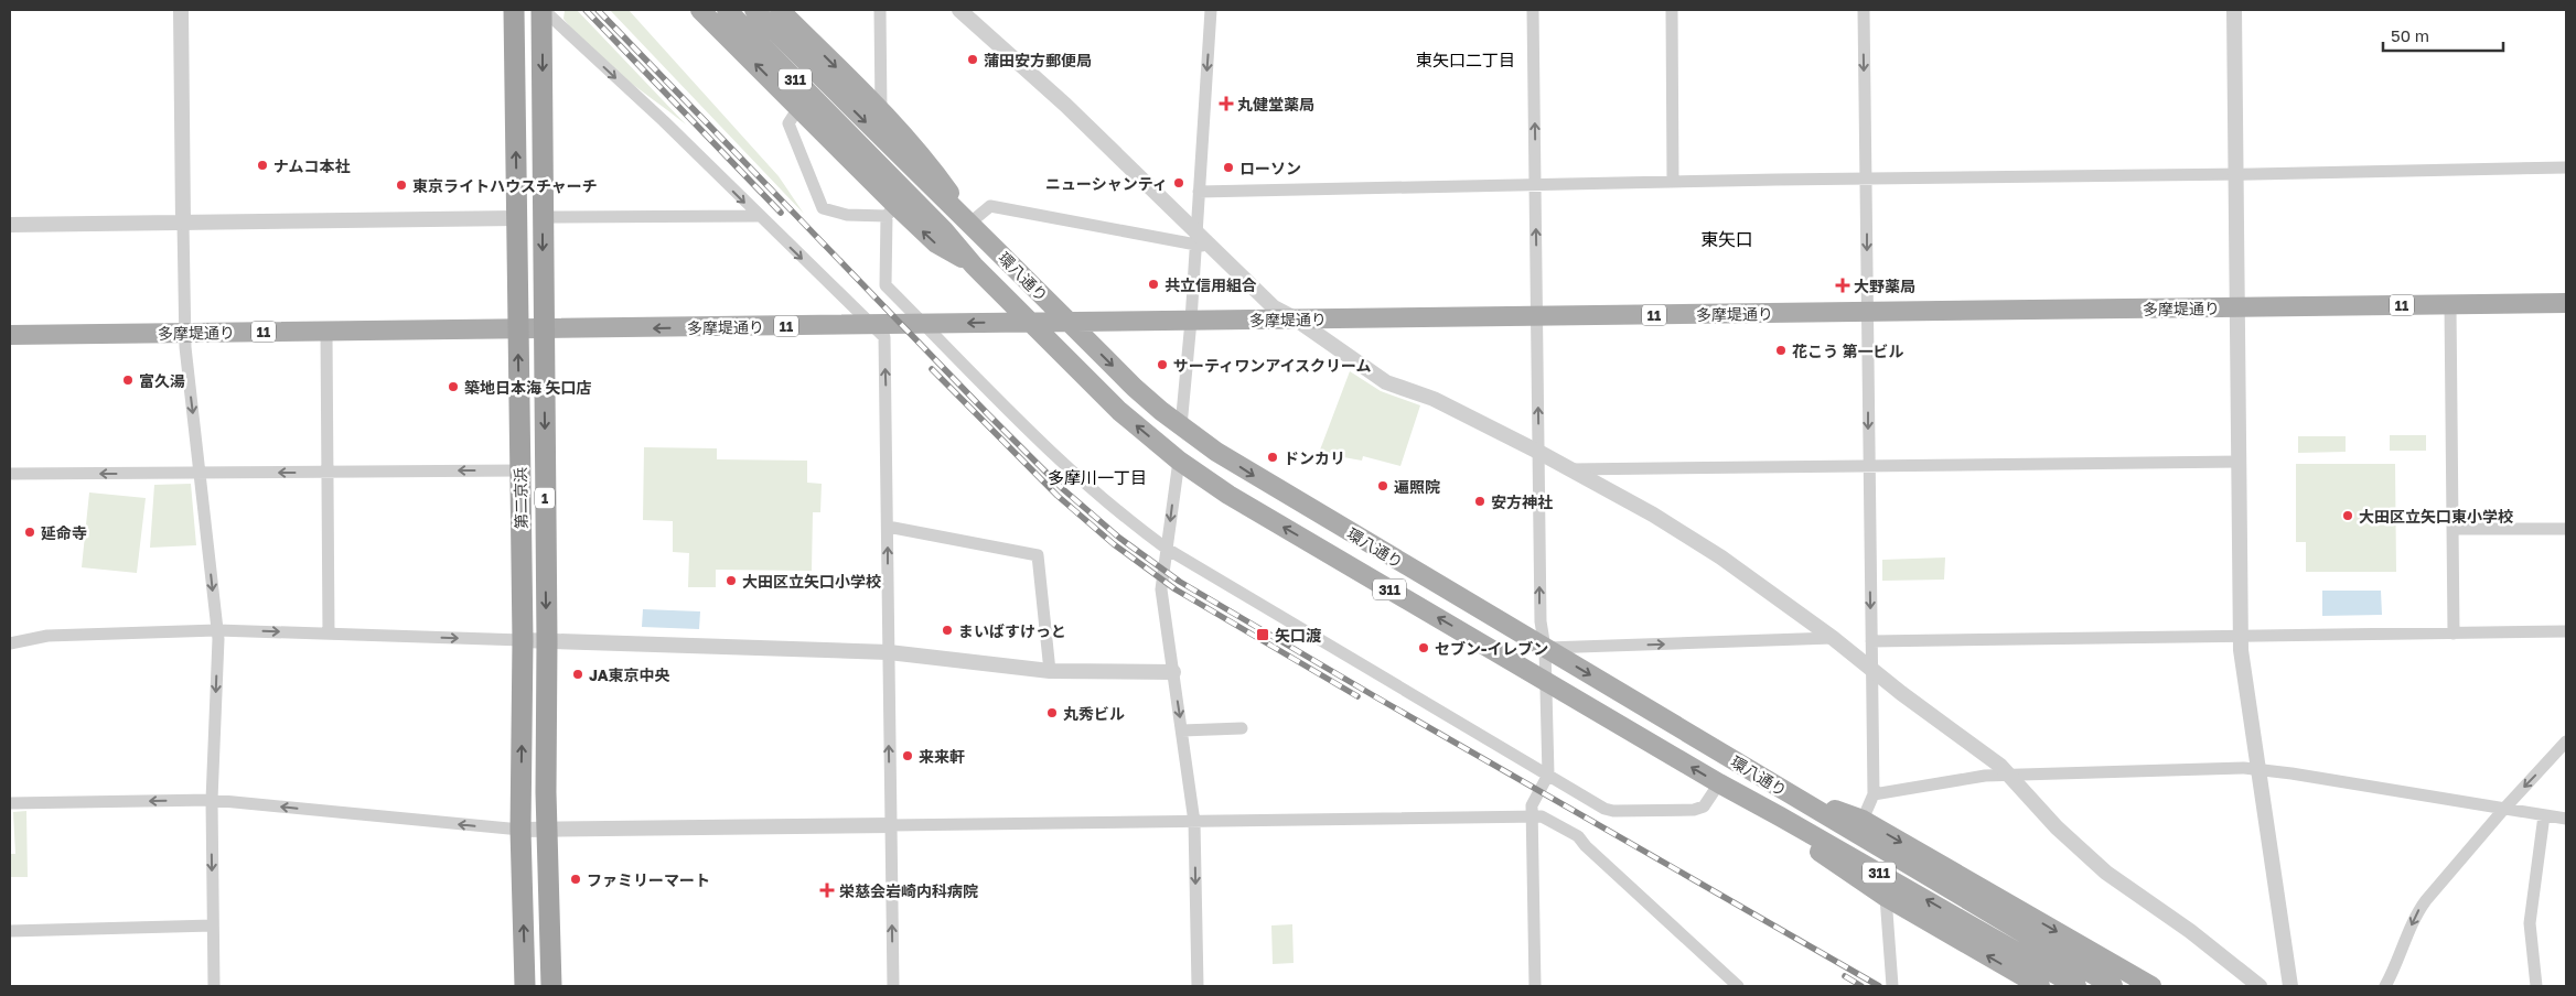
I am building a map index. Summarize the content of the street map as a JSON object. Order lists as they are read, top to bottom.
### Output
{
  "streets": {
    "highway": ["第二京浜", "1"],
    "main road": [
      "311",
      "環八通り",
      "11",
      "多摩堤通り"
    ]
  },
  "crossings": [
    ["環八通り", "多摩堤通り"],
    ["多摩堤通り", "第二京浜"]
  ],
  "districts": ["東矢口二丁目", "東矢口", "多摩川一丁目"],
  "places": {
    "other": [
      "蒲田安方郵便局",
      "ナムコ本社",
      "ローソン",
      "ニューシャンティ",
      "東京ライトハウスチャーチ",
      "共立信用組合",
      "花こう 第一ビル",
      "サーティワンアイスクリーム",
      "富久湯",
      "築地日本海 矢口店",
      "ドンカリ",
      "遍照院",
      "安方神社",
      "大田区立矢口東小学校",
      "延命寺",
      "大田区立矢口小学校",
      "まいばすけっと",
      "セブン-イレブン",
      "JA東京中央",
      "丸秀ビル",
      "来来軒",
      "ファミリーマート"
    ],
    "health": ["丸健堂薬局", "大野薬局", "栄慈会岩崎内科病院"],
    "transit": ["矢口渡"]
  },
  "scale_bar": "50 m"
}
